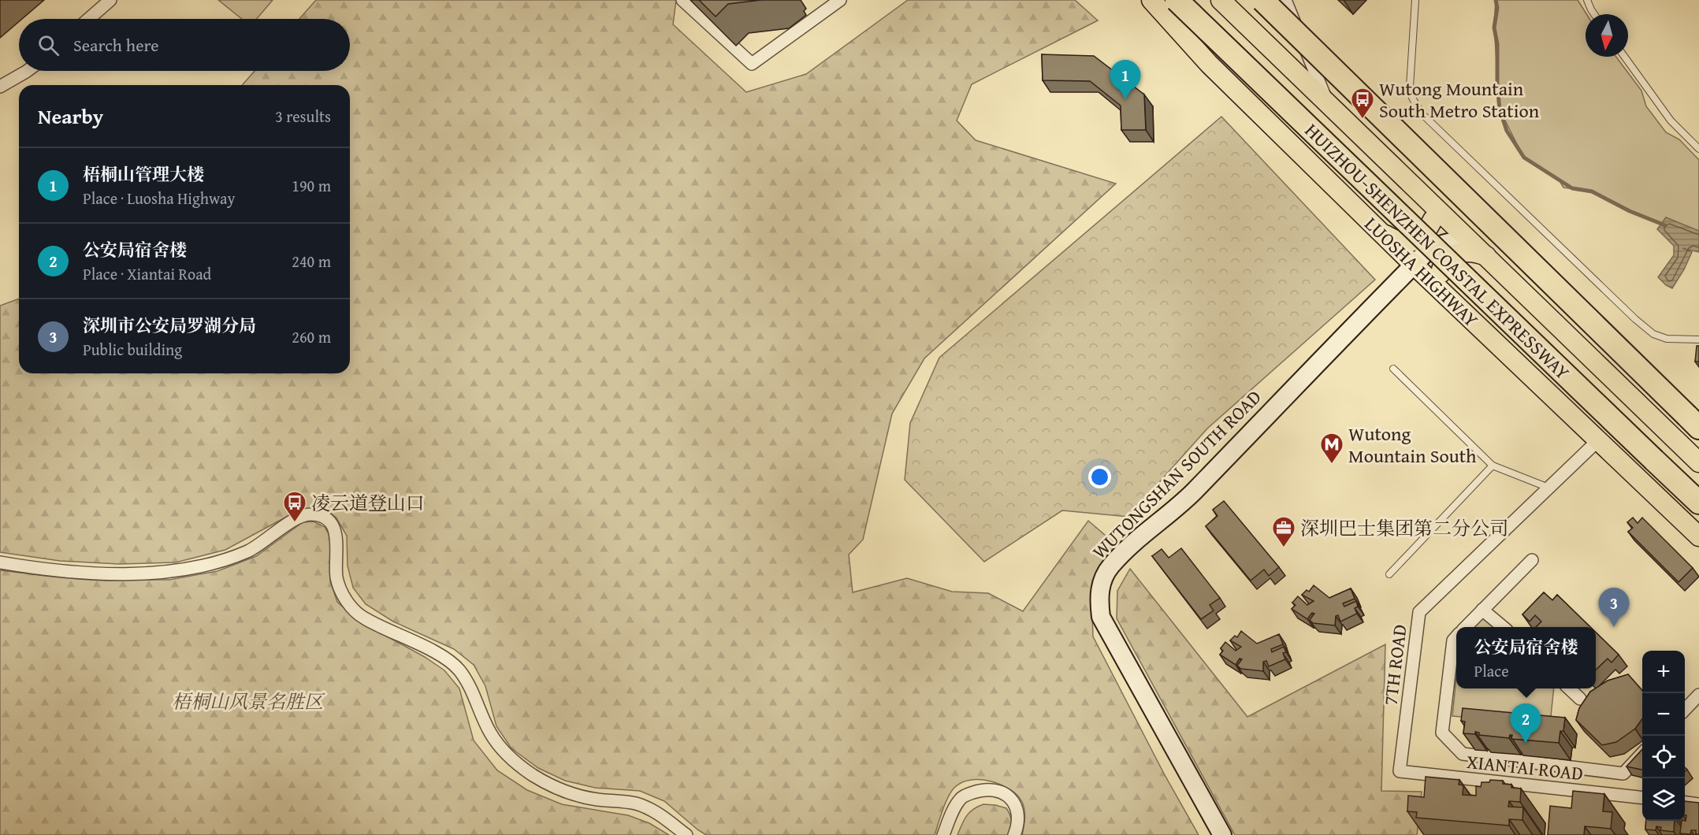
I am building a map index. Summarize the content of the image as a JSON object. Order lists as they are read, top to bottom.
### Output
{
  "streets": {
    "highway": ["HUIZHOU-SHENZHEN COASTAL EXPRESSWAY"],
    "main road": ["LUOSHA HIGHWAY"],
    "street": ["WUTONGSHAN SOUTH ROAD", "7TH ROAD", "XIANTAI ROAD"]
  },
  "crossings": [
    ["LUOSHA HIGHWAY", "WUTONGSHAN SOUTH ROAD"],
    ["LUOSHA HIGHWAY", "7TH ROAD"],
    ["7TH ROAD", "XIANTAI ROAD"]
  ],
  "parks": ["梧桐山风景名胜区"],
  "places": {
    "bus stop": ["Wutong Mountain South Metro Station", "凌云道登山口"],
    "metro station": ["Wutong Mountain South"],
    "office": ["深圳巴士集团第二分公司"]
  },
  "north": "bottom",
  "page": {
    "search": "Search here",
    "pins": ["1", "3", "2"],
    "heading": ["Nearby", "3 results"],
    "list": [
      {
        "mark": "1",
        "name": "梧桐山管理大楼",
        "note": "Place · Luosha Highway",
        "value": "190 m"
      },
      {
        "mark": "2",
        "name": "公安局宿舍楼",
        "note": "Place · Xiantai Road",
        "value": "240 m"
      },
      {
        "mark": "3",
        "name": "深圳市公安局罗湖分局",
        "note": "Public building",
        "value": "260 m"
      }
    ],
    "popup": ["公安局宿舍楼", "Place"],
    "map_buttons": ["+", "−"]
  }
}
